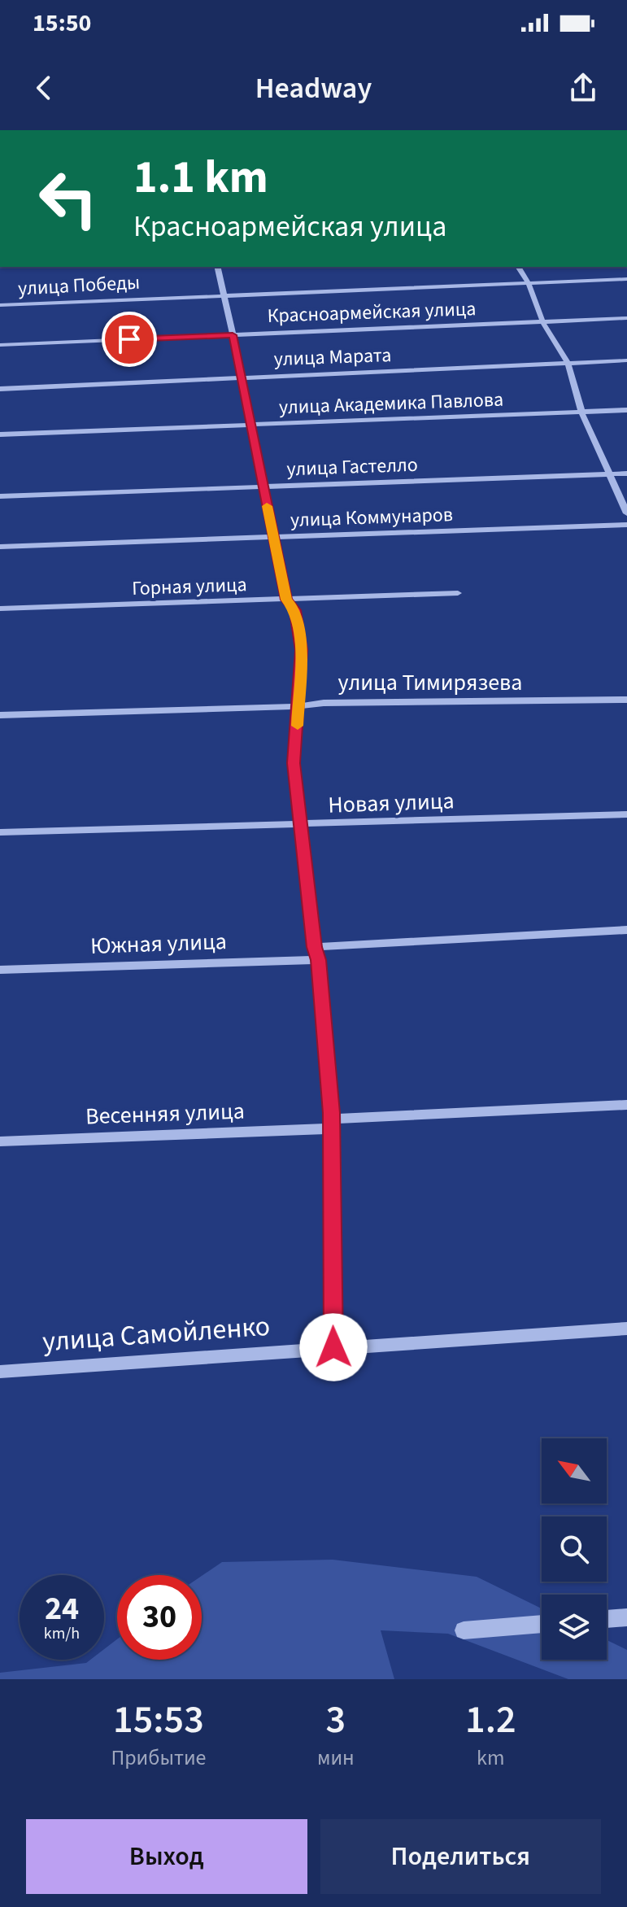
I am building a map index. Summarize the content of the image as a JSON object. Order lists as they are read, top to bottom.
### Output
{
  "streets": {
    "street": [
      "улица Победы",
      "Красноармейская улица",
      "улица Марата",
      "улица Академика Павлова",
      "улица Гастелло",
      "улица Коммунаров",
      "Горная улица",
      "улица Тимирязева",
      "Новая улица",
      "Южная улица",
      "Весенняя улица",
      "улица Самойленко"
    ]
  },
  "north": "top left",
  "page": {
    "status": "15:50",
    "header": "Headway",
    "turn": ["1.1 km", "Красноармейская улица"],
    "speed": "24 km/h",
    "limit": "30",
    "eta": [
      "15:53",
      "Прибытие",
      "3",
      "мин",
      "1.2",
      "km"
    ],
    "buttons": ["Выход", "Поделиться"]
  }
}
